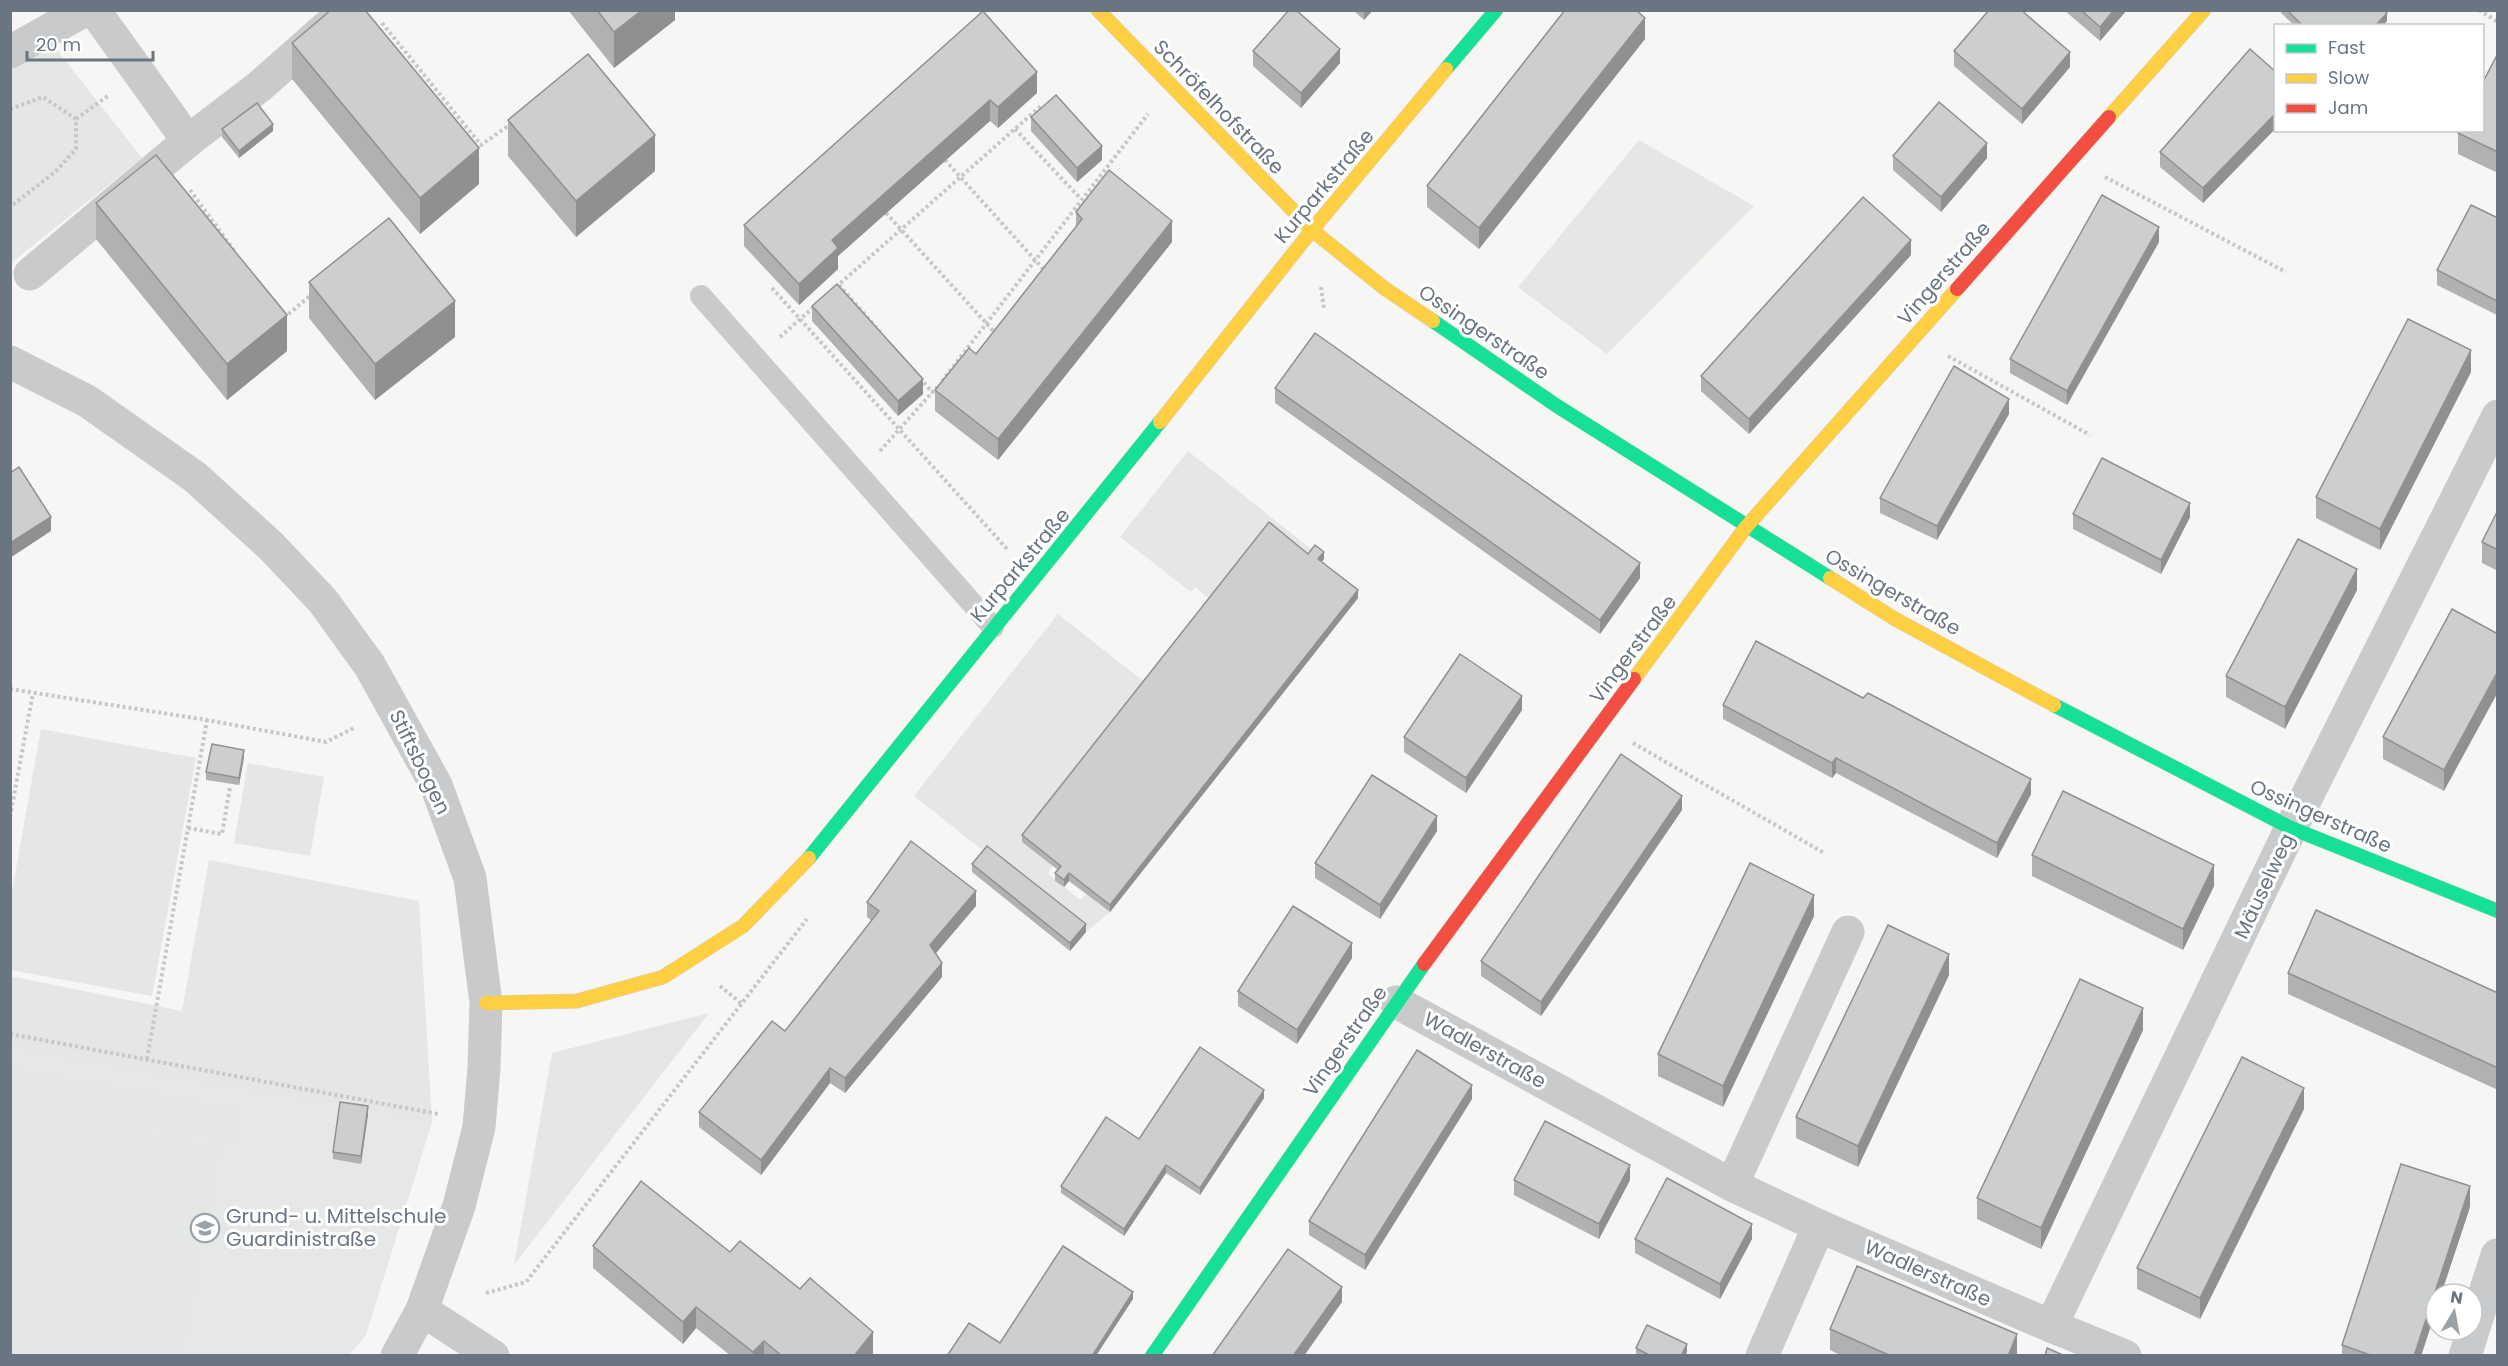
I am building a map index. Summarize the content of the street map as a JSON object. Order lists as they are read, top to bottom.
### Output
{
  "streets": {
    "street": [
      "Schröfelhofstraße",
      "Kurparkstraße",
      "Vingerstraße",
      "Ossingerstraße",
      "Stiftsbogen",
      "Mäuselweg",
      "Wadlerstraße"
    ]
  },
  "crossings": [
    ["Schröfelhofstraße", "Kurparkstraße"],
    ["Schröfelhofstraße", "Ossingerstraße"],
    ["Kurparkstraße", "Ossingerstraße"],
    ["Kurparkstraße", "Stiftsbogen"],
    ["Vingerstraße", "Ossingerstraße"],
    ["Vingerstraße", "Wadlerstraße"],
    ["Ossingerstraße", "Mäuselweg"],
    ["Mäuselweg", "Wadlerstraße"]
  ],
  "places": {
    "school or university": ["Grund- u. Mittelschule Guardinistraße"]
  },
  "legend": ["Fast", "Slow", "Jam"],
  "scale_bar": "20 m",
  "north": "top"
}
